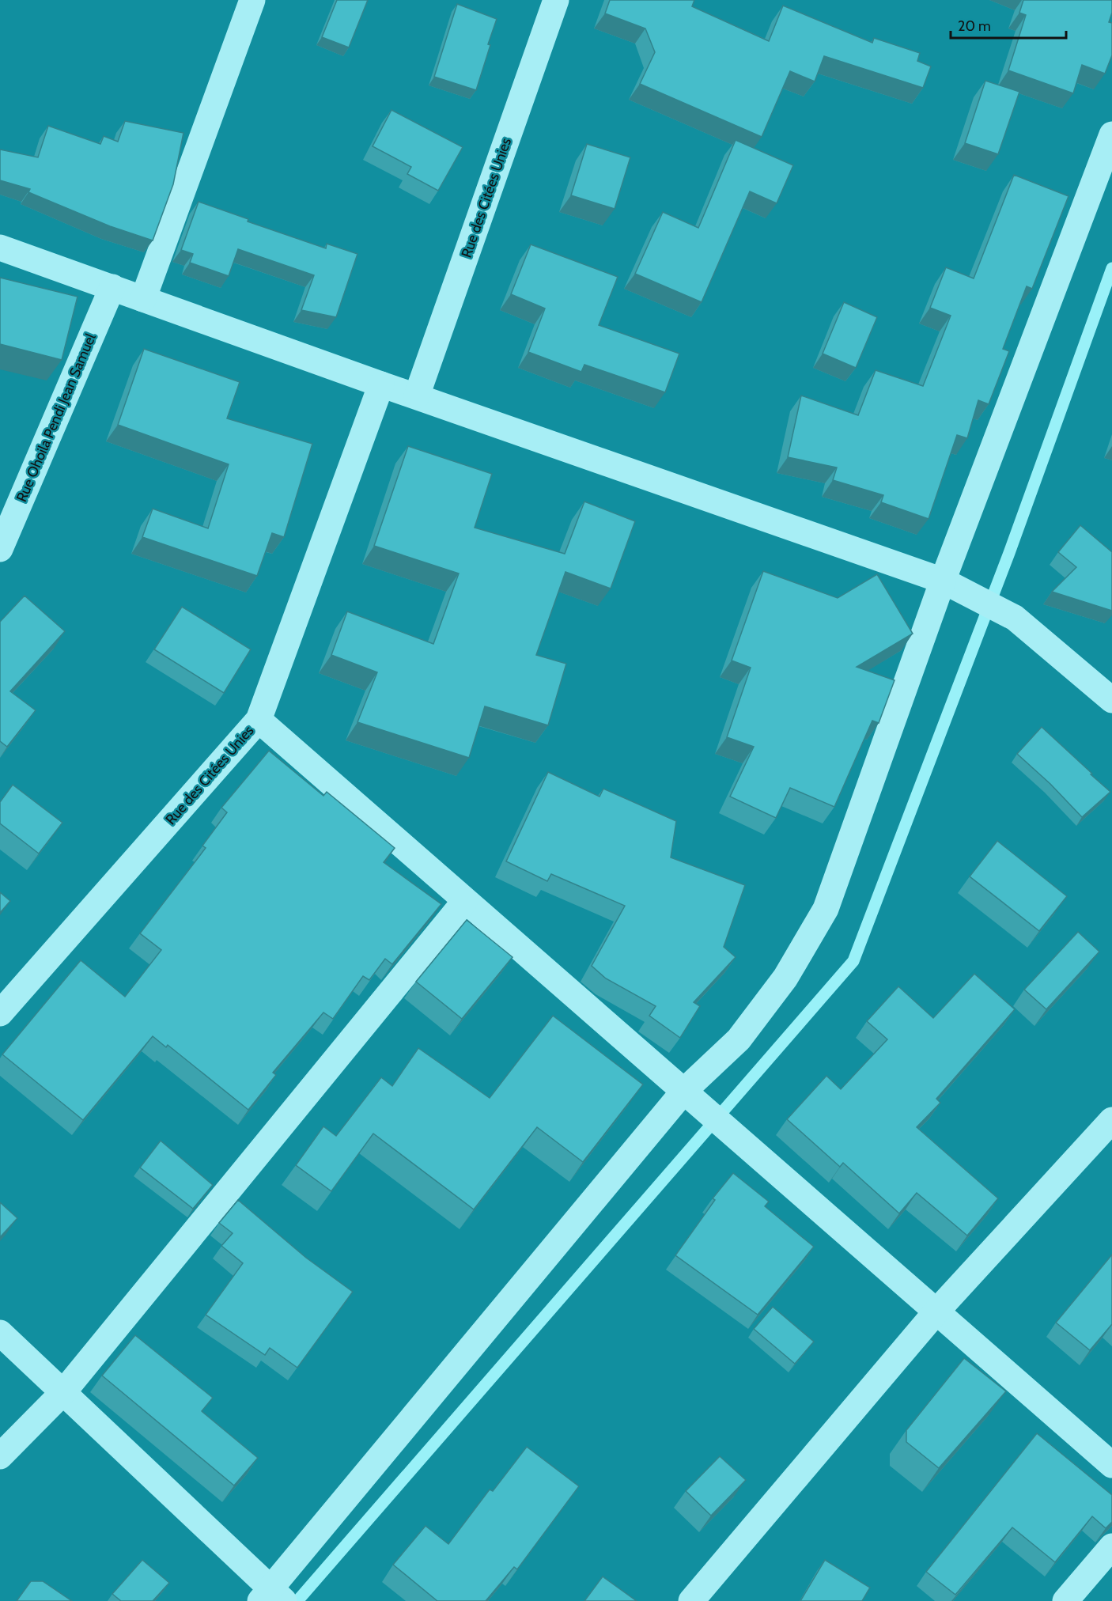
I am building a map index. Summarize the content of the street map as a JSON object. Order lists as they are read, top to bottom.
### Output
{
  "streets": {
    "street": ["Rue des Citées Unies", "Rue Ohoila Pendi Jean Samuel"]
  },
  "scale_bar": "20 m"
}
